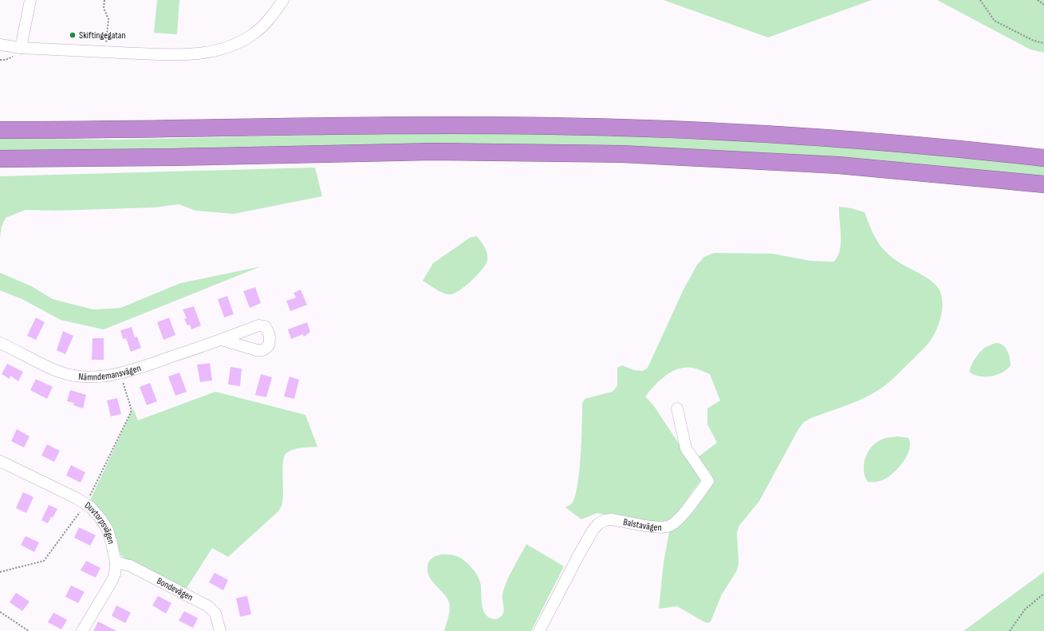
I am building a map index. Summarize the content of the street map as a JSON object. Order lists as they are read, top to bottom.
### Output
{
  "streets": {
    "street": [
      "Nämndemansvägen",
      "Balstavägen",
      "Duvtorpsvägen",
      "Bondevägen"
    ]
  },
  "crossings": [
    ["Duvtorpsvägen", "Bondevägen"]
  ],
  "places": ["Skiftingegatan"]
}
